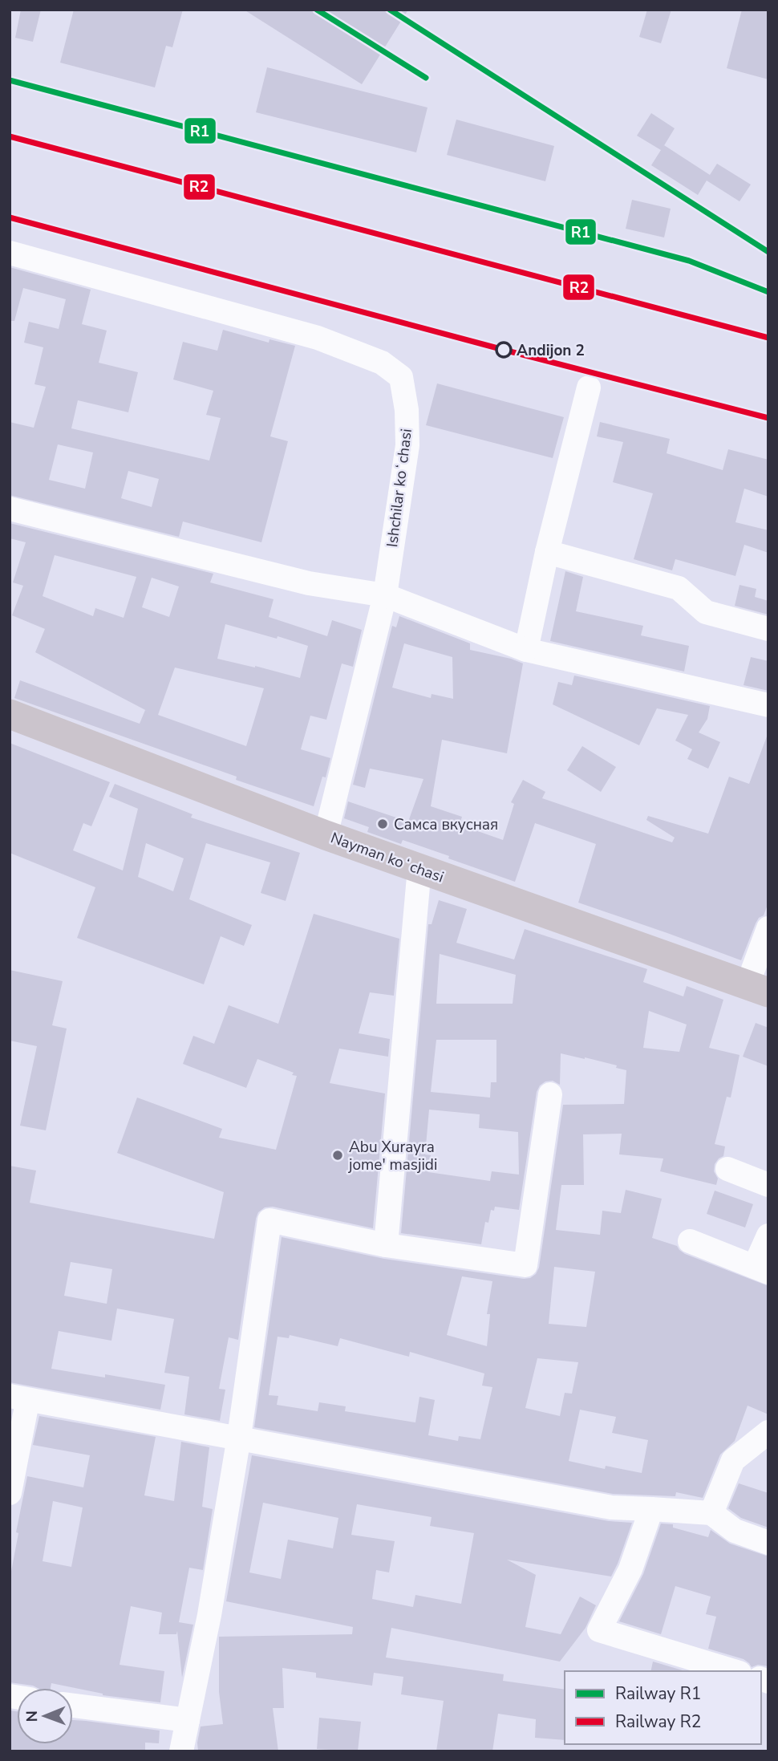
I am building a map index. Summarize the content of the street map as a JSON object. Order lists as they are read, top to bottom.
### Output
{
  "streets": {
    "main road": ["Nayman koʻchasi"],
    "street": ["Ishchilar koʻchasi"]
  },
  "crossings": [
    ["Ishchilar koʻchasi", "Nayman koʻchasi"]
  ],
  "places": ["Andijon 2", "Самса вкусная", "Abu Xurayra jome' masjidi"],
  "lines": ["rail line R1", "rail line R2"],
  "legend": ["Railway R1", "Railway R2"],
  "north": "left"
}
